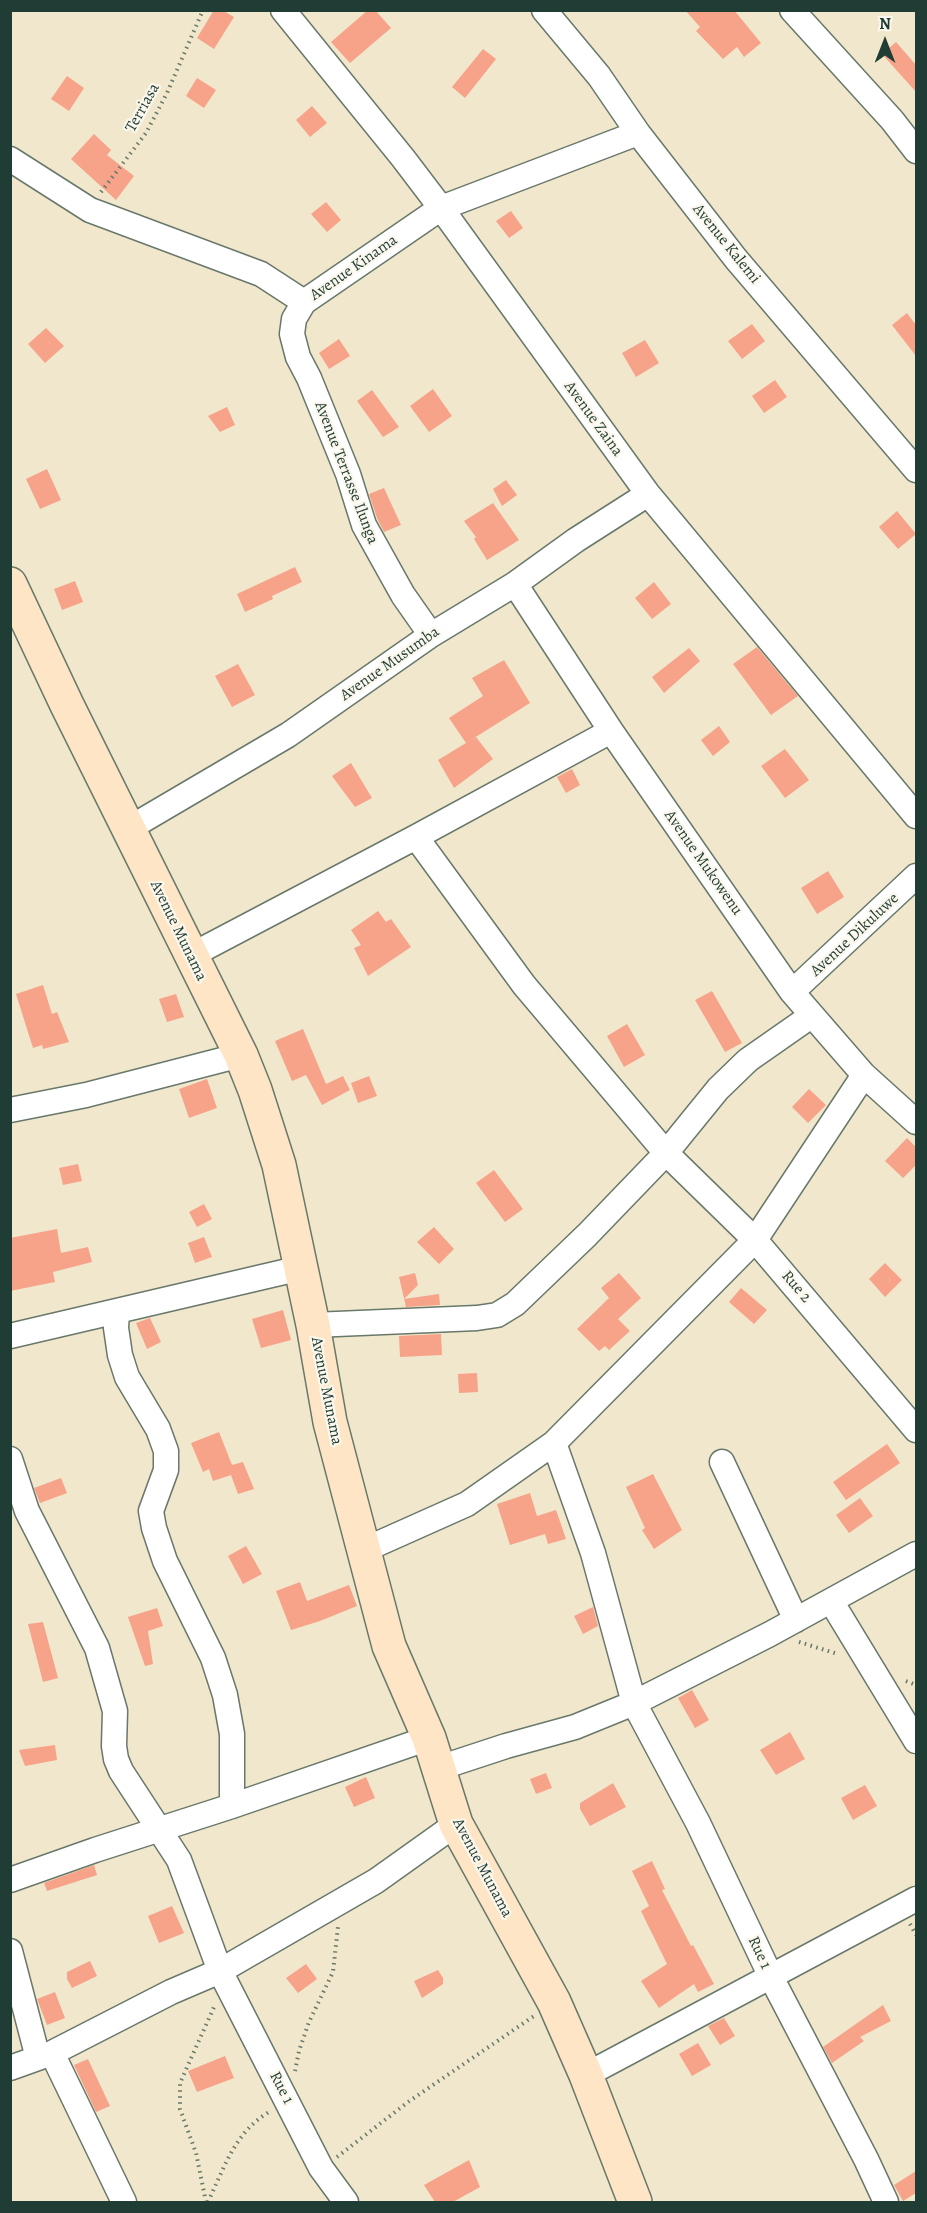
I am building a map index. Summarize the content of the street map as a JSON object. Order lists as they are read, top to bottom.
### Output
{
  "streets": {
    "street": [
      "Avenue Kalemi",
      "Avenue Kinama",
      "Avenue Zaina",
      "Avenue Terrasse Ilunga",
      "Avenue Musumba",
      "Avenue Mukowenu",
      "Avenue Munama",
      "Avenue Dikuluwe",
      "Rue 2",
      "Rue 1"
    ],
    "path": ["Terriasa"]
  },
  "crossings": [
    ["Terriasa", "Avenue Kinama"],
    ["Avenue Kalemi", "Avenue Kinama"],
    ["Avenue Kinama", "Avenue Zaina"],
    ["Avenue Kinama", "Avenue Terrasse Ilunga"],
    ["Avenue Zaina", "Avenue Musumba"],
    ["Avenue Terrasse Ilunga", "Avenue Musumba"],
    ["Avenue Musumba", "Avenue Mukowenu"],
    ["Avenue Musumba", "Avenue Munama"],
    ["Avenue Mukowenu", "Avenue Dikuluwe"]
  ],
  "north": "top"
}
